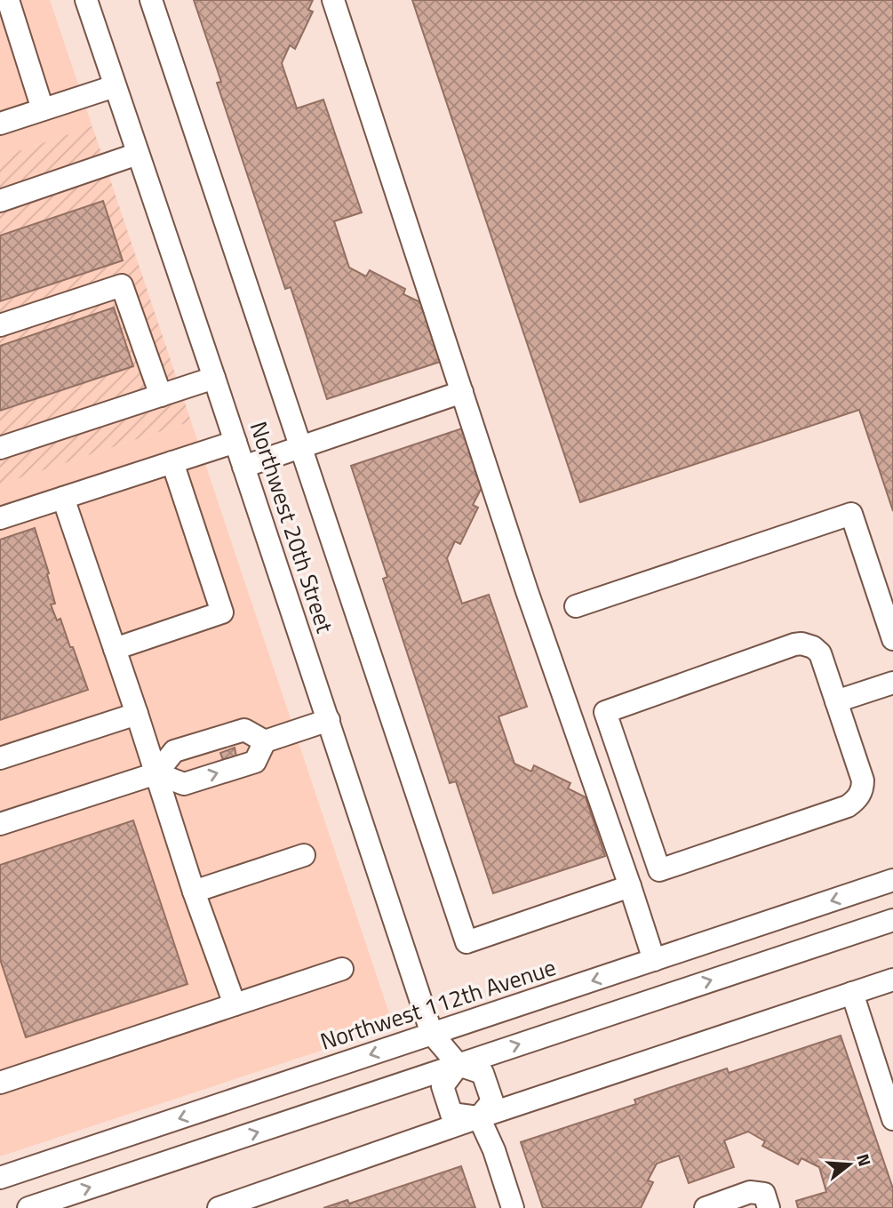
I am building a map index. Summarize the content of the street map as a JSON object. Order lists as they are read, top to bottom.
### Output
{
  "streets": {
    "street": ["Northwest 20th Street", "Northwest 112th Avenue"]
  },
  "crossings": [
    ["Northwest 20th Street", "Northwest 112th Avenue"]
  ],
  "north": "right"
}
